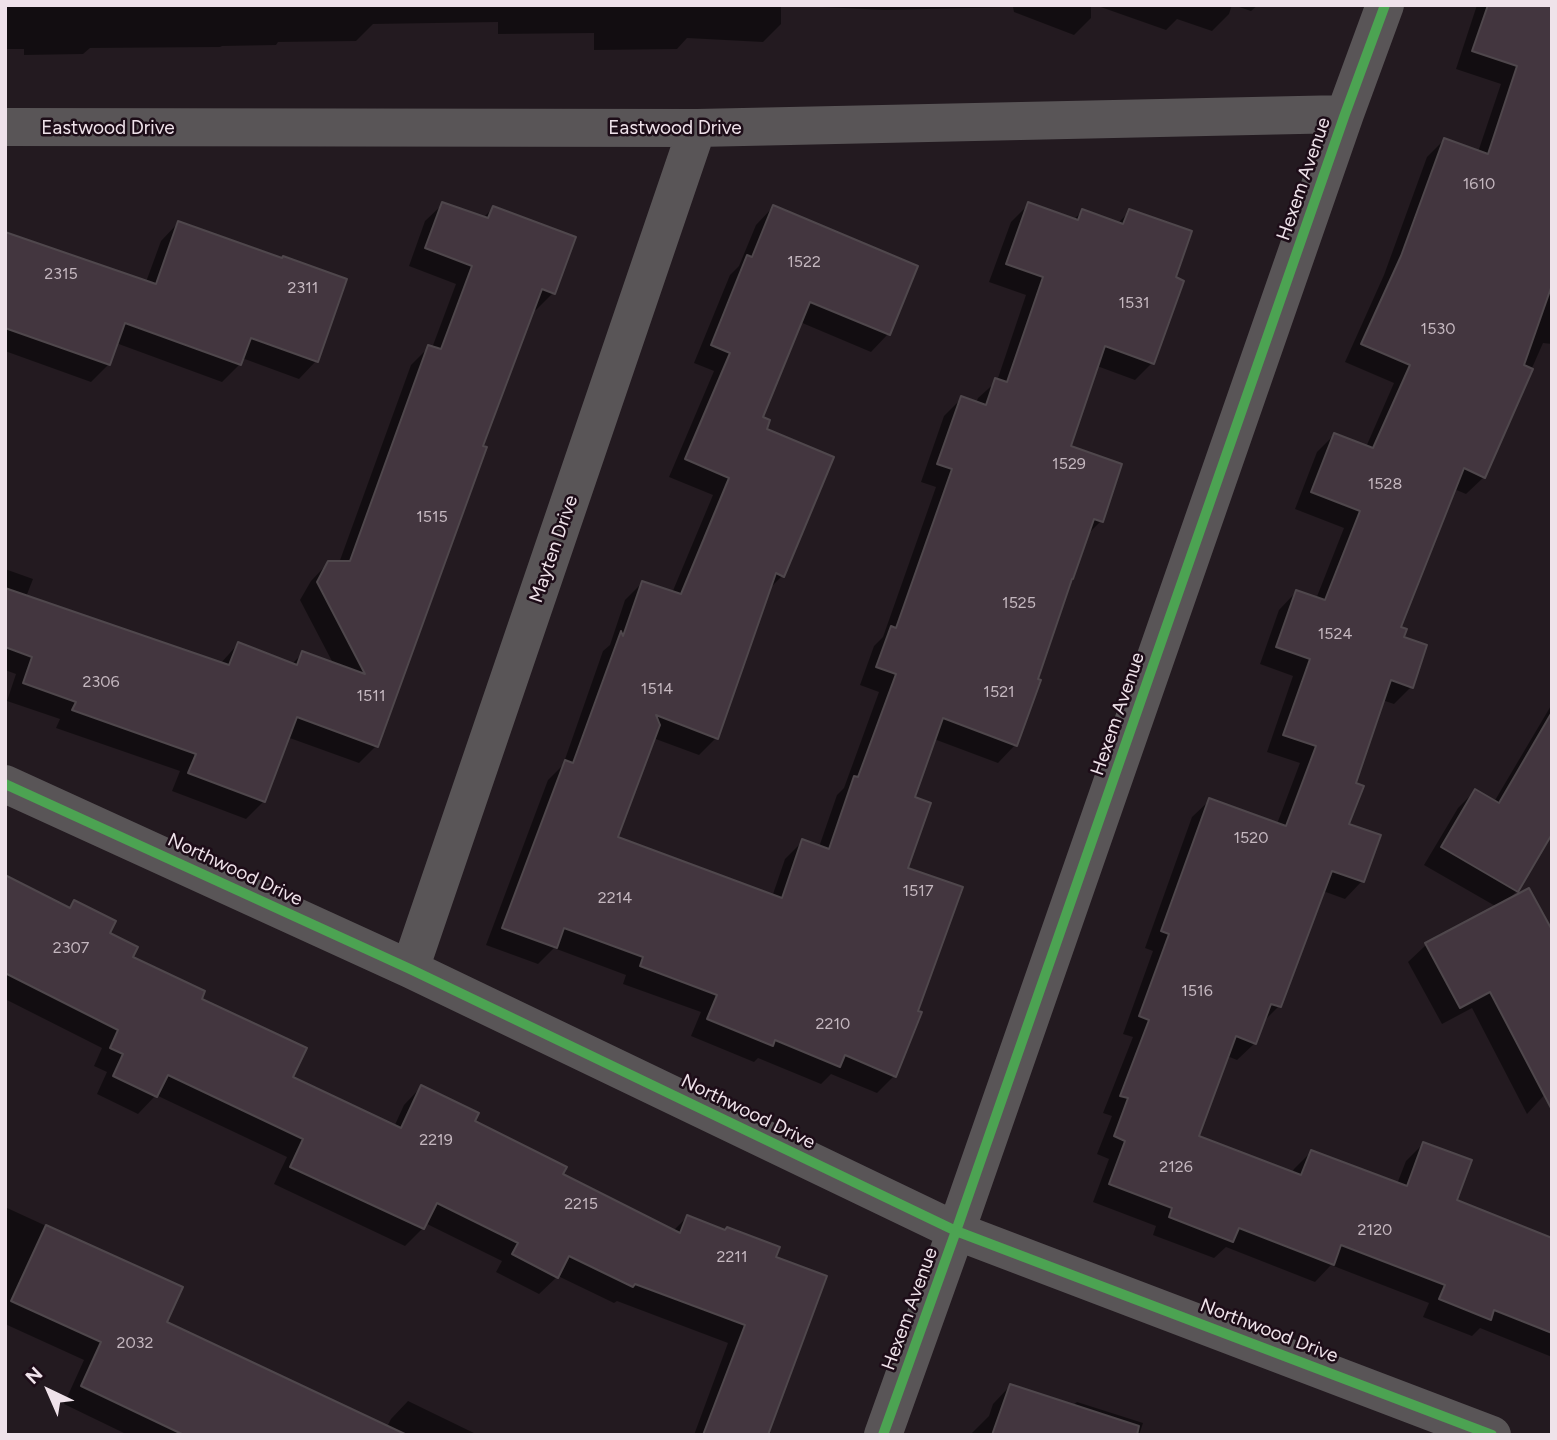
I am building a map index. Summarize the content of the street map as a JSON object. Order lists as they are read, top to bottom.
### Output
{
  "streets": {
    "street": [
      "Eastwood Drive",
      "Hexem Avenue",
      "Mayten Drive",
      "Northwood Drive"
    ]
  },
  "crossings": [
    ["Eastwood Drive", "Hexem Avenue"],
    ["Eastwood Drive", "Mayten Drive"],
    ["Hexem Avenue", "Northwood Drive"],
    ["Mayten Drive", "Northwood Drive"]
  ],
  "house_numbers": [
    "1610",
    "1522",
    "2315",
    "2311",
    "1531",
    "1530",
    "1529",
    "1528",
    "1515",
    "1525",
    "1524",
    "2306",
    "1514",
    "1521",
    "1511",
    "1520",
    "1517",
    "2214",
    "2307",
    "1516",
    "2210",
    "2219",
    "2126",
    "2215",
    "2120",
    "2211",
    "2032"
  ],
  "north": "top left"
}
